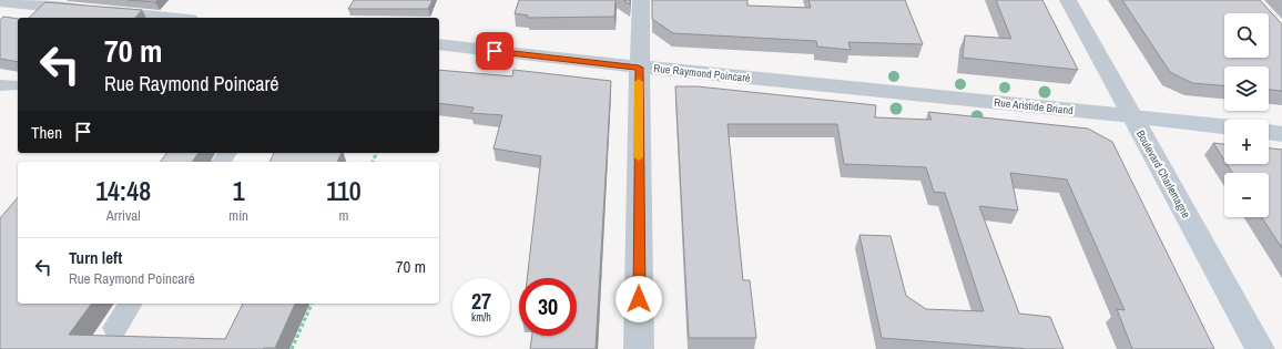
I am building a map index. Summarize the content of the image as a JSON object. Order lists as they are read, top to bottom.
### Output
{
  "streets": {
    "main road": ["Rue Aristide Briand", "Boulevard Charlemagne"],
    "street": ["Rue Raymond Poincaré"]
  },
  "crossings": [
    ["Rue Raymond Poincaré", "Rue Aristide Briand"],
    ["Rue Aristide Briand", "Boulevard Charlemagne"]
  ],
  "page": {
    "map_buttons": ["+", "−"],
    "turn": ["70 m", "Rue Raymond Poincaré"],
    "then": "Then",
    "eta": [
      "14:48",
      "Arrival",
      "1",
      "min",
      "110",
      "m"
    ],
    "list": [
      {
        "name": "Turn left",
        "note": "Rue Raymond Poincaré",
        "value": "70 m"
      }
    ],
    "speed": "27 km/h",
    "limit": "30"
  }
}
